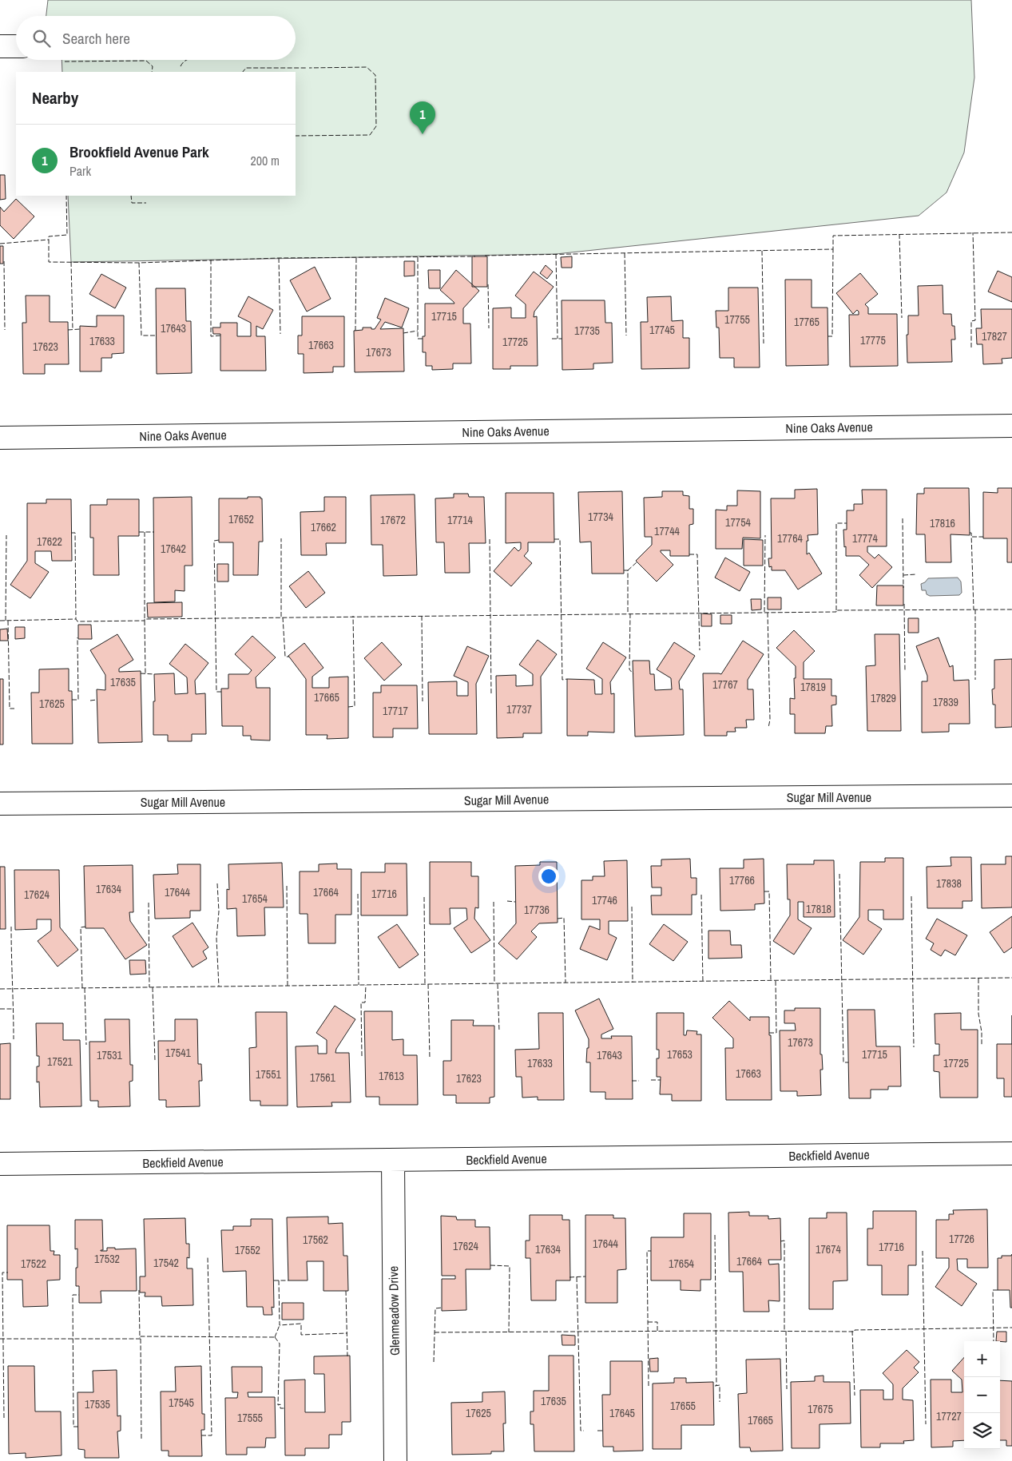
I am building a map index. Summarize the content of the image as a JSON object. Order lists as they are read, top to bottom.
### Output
{
  "streets": {
    "street": [
      "Nine Oaks Avenue",
      "Sugar Mill Avenue",
      "Beckfield Avenue",
      "Glenmeadow Drive"
    ]
  },
  "crossings": [
    ["Beckfield Avenue", "Glenmeadow Drive"]
  ],
  "house_numbers": [
    "17715",
    "17755",
    "17765",
    "17643",
    "17745",
    "17735",
    "17827",
    "17775",
    "17633",
    "17725",
    "17663",
    "17623",
    "17673",
    "17734",
    "17652",
    "17672",
    "17714",
    "17754",
    "17816",
    "17662",
    "17744",
    "17764",
    "17774",
    "17622",
    "17642",
    "17635",
    "17767",
    "17819",
    "17665",
    "17829",
    "17839",
    "17625",
    "17737",
    "17717",
    "17766",
    "17838",
    "17634",
    "17644",
    "17664",
    "17716",
    "17624",
    "17654",
    "17746",
    "17818",
    "17736",
    "17673",
    "17541",
    "17653",
    "17715",
    "17531",
    "17643",
    "17521",
    "17633",
    "17725",
    "17663",
    "17551",
    "17613",
    "17561",
    "17623",
    "17726",
    "17562",
    "17644",
    "17624",
    "17716",
    "17634",
    "17674",
    "17552",
    "17532",
    "17664",
    "17542",
    "17522",
    "17654",
    "17635",
    "17545",
    "17535",
    "17655",
    "17675",
    "17625",
    "17645",
    "17727",
    "17555",
    "17665"
  ],
  "page": {
    "search": "Search here",
    "heading": "Nearby",
    "pins": "1",
    "list": [
      {
        "mark": "1",
        "name": "Brookfield Avenue Park",
        "note": "Park",
        "value": "200 m"
      }
    ],
    "map_buttons": ["+", "−"]
  }
}
